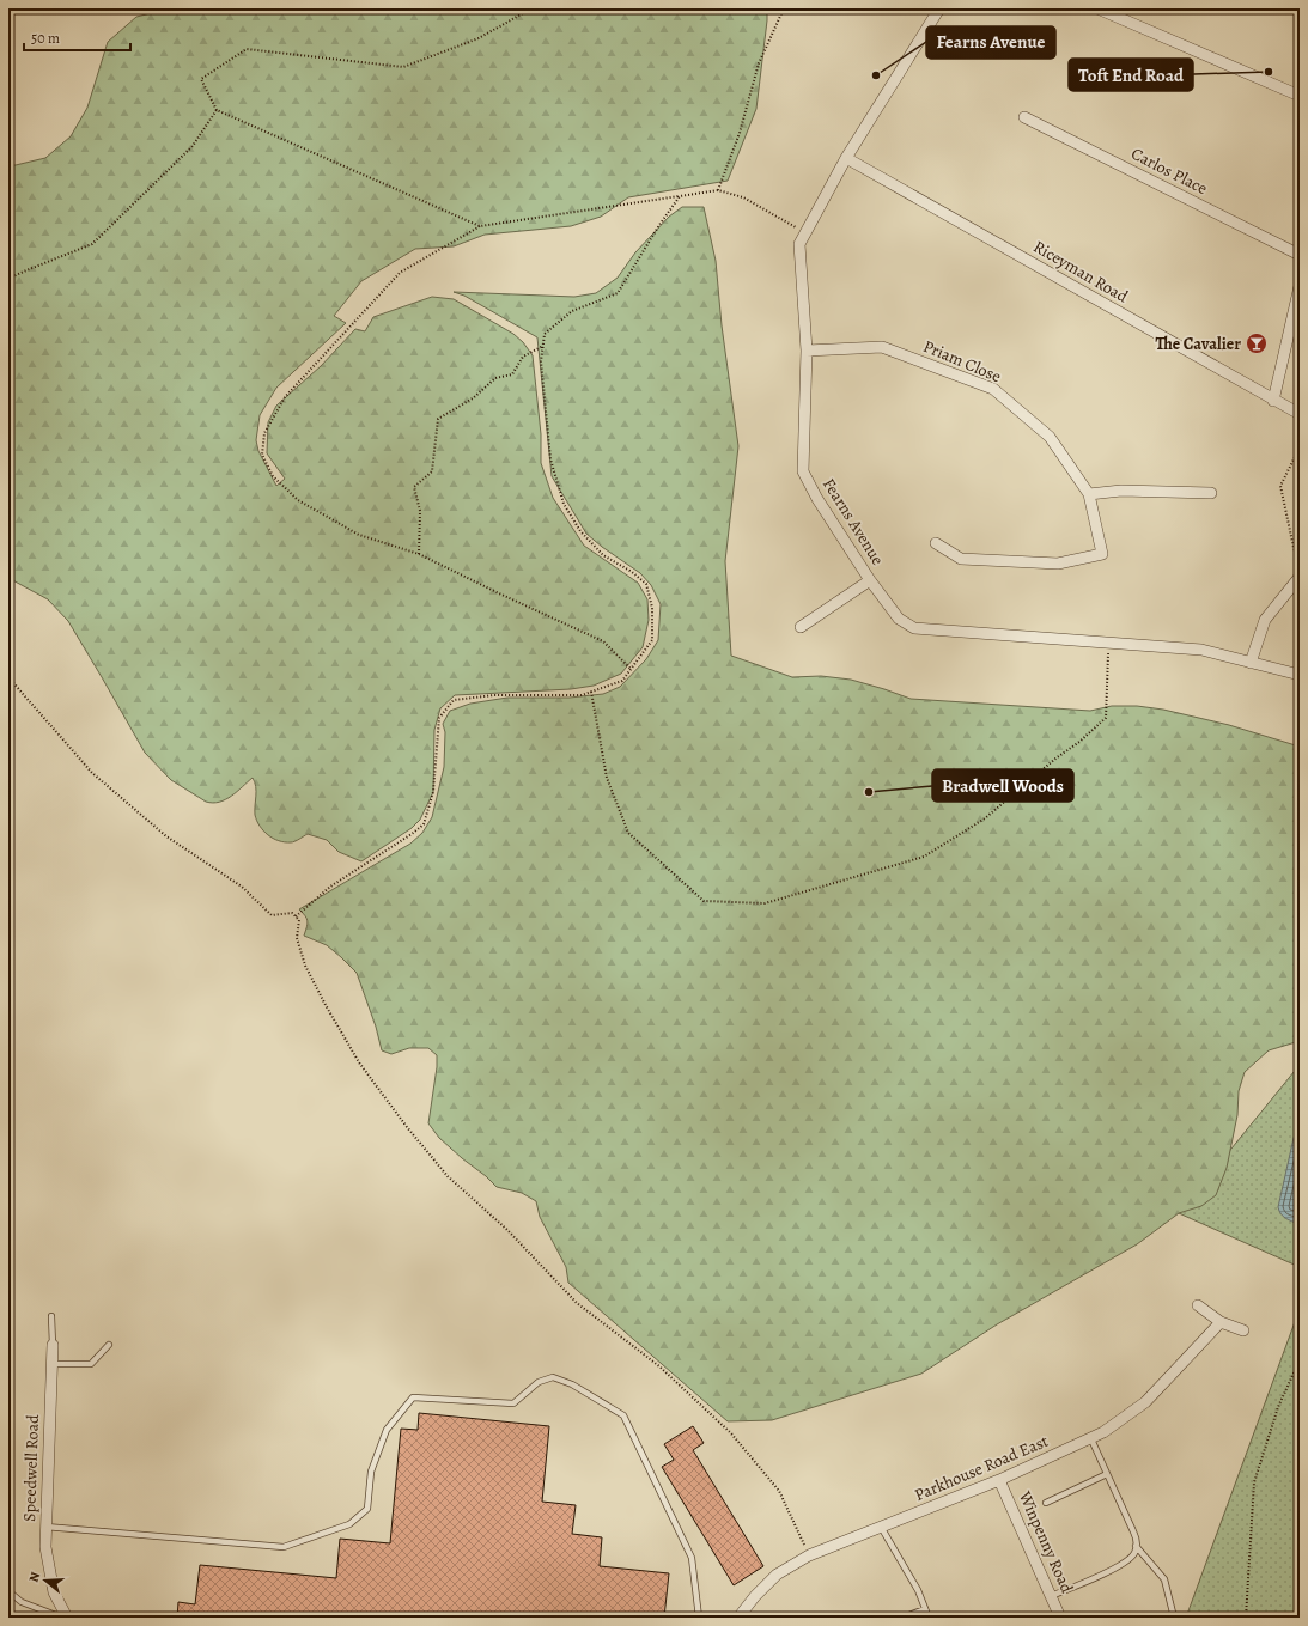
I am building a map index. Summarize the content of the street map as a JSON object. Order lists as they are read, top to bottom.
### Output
{
  "streets": {
    "street": [
      "Carlos Place",
      "Riceyman Road",
      "Priam Close",
      "Fearns Avenue",
      "Speedwell Road",
      "Parkhouse Road East",
      "Winpenny Road"
    ]
  },
  "crossings": [
    ["Riceyman Road", "Fearns Avenue"],
    ["Priam Close", "Fearns Avenue"],
    ["Parkhouse Road East", "Winpenny Road"]
  ],
  "places": {
    "other": ["Toft End Road", "Fearns Avenue", "Bradwell Woods"],
    "bar": ["The Cavalier"]
  },
  "scale_bar": "50 m",
  "north": "left"
}
